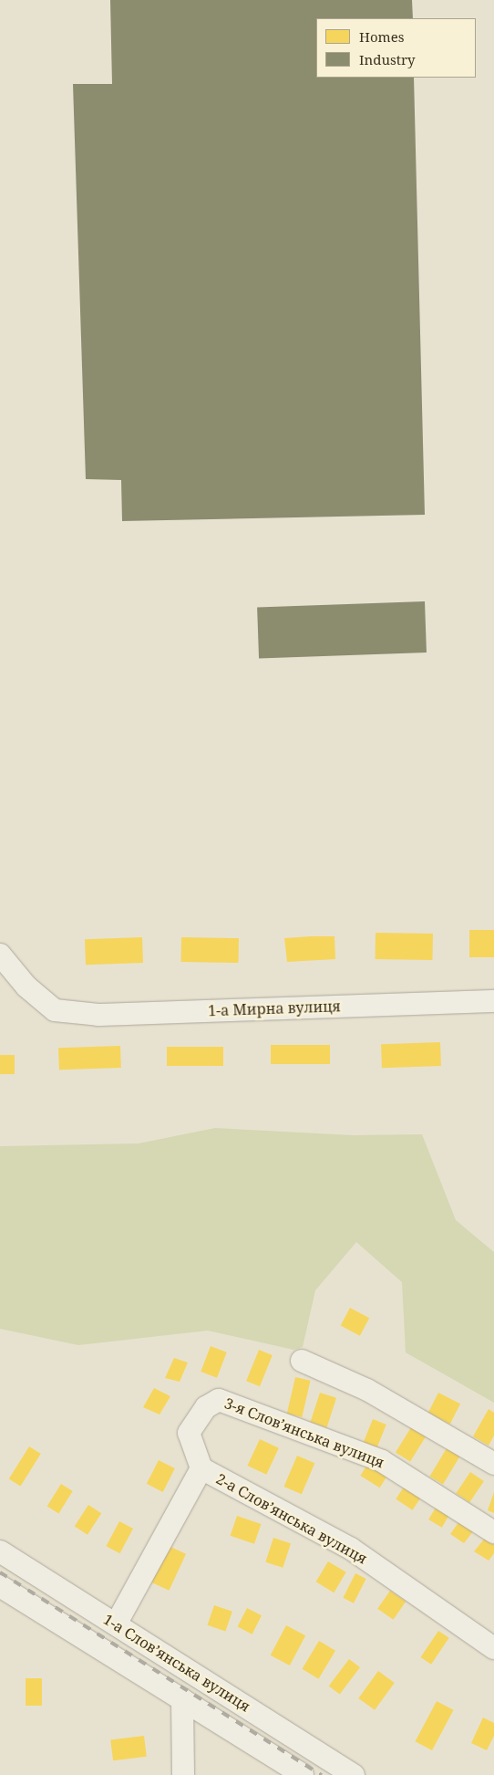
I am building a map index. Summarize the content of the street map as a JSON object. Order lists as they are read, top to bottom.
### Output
{
  "streets": {
    "street": [
      "1-а Мирна вулиця",
      "3-я Слов’янська вулиця",
      "2-а Слов’янська вулиця",
      "1-а Слов’янська вулиця"
    ]
  },
  "crossings": [
    ["3-я Слов’янська вулиця", "2-а Слов’янська вулиця"]
  ],
  "legend": ["Homes", "Industry"]
}
